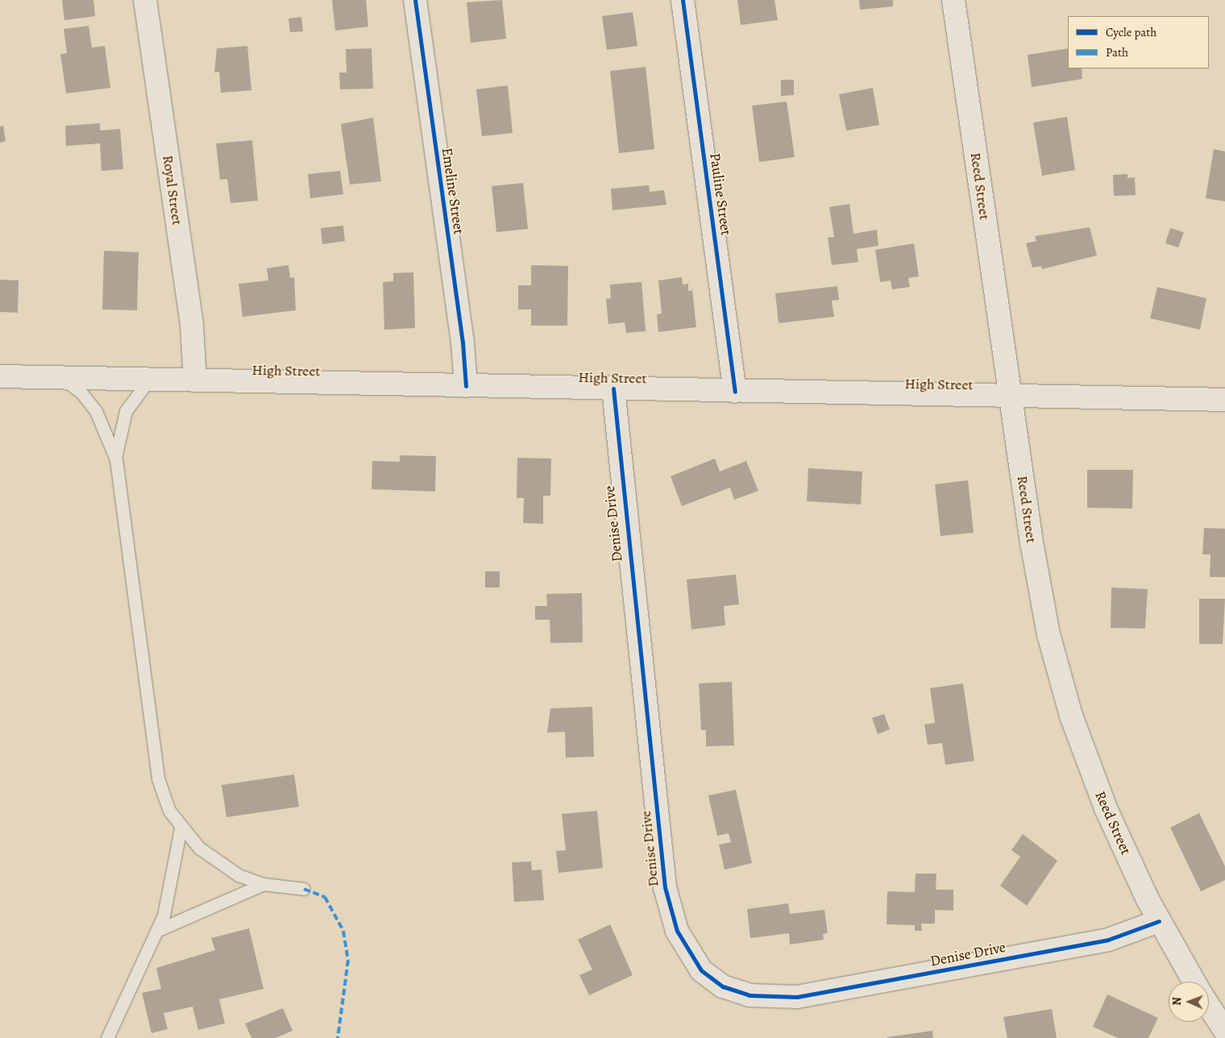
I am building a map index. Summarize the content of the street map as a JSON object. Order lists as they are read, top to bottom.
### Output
{
  "streets": {
    "main road": [
      "Reed Street",
      "Royal Street",
      "Emeline Street",
      "Pauline Street",
      "High Street",
      "Denise Drive"
    ]
  },
  "crossings": [
    ["Reed Street", "High Street"],
    ["Reed Street", "Denise Drive"],
    ["Royal Street", "High Street"],
    ["Emeline Street", "High Street"],
    ["Pauline Street", "High Street"],
    ["High Street", "Denise Drive"]
  ],
  "legend": ["Cycle path", "Path"],
  "north": "left"
}
